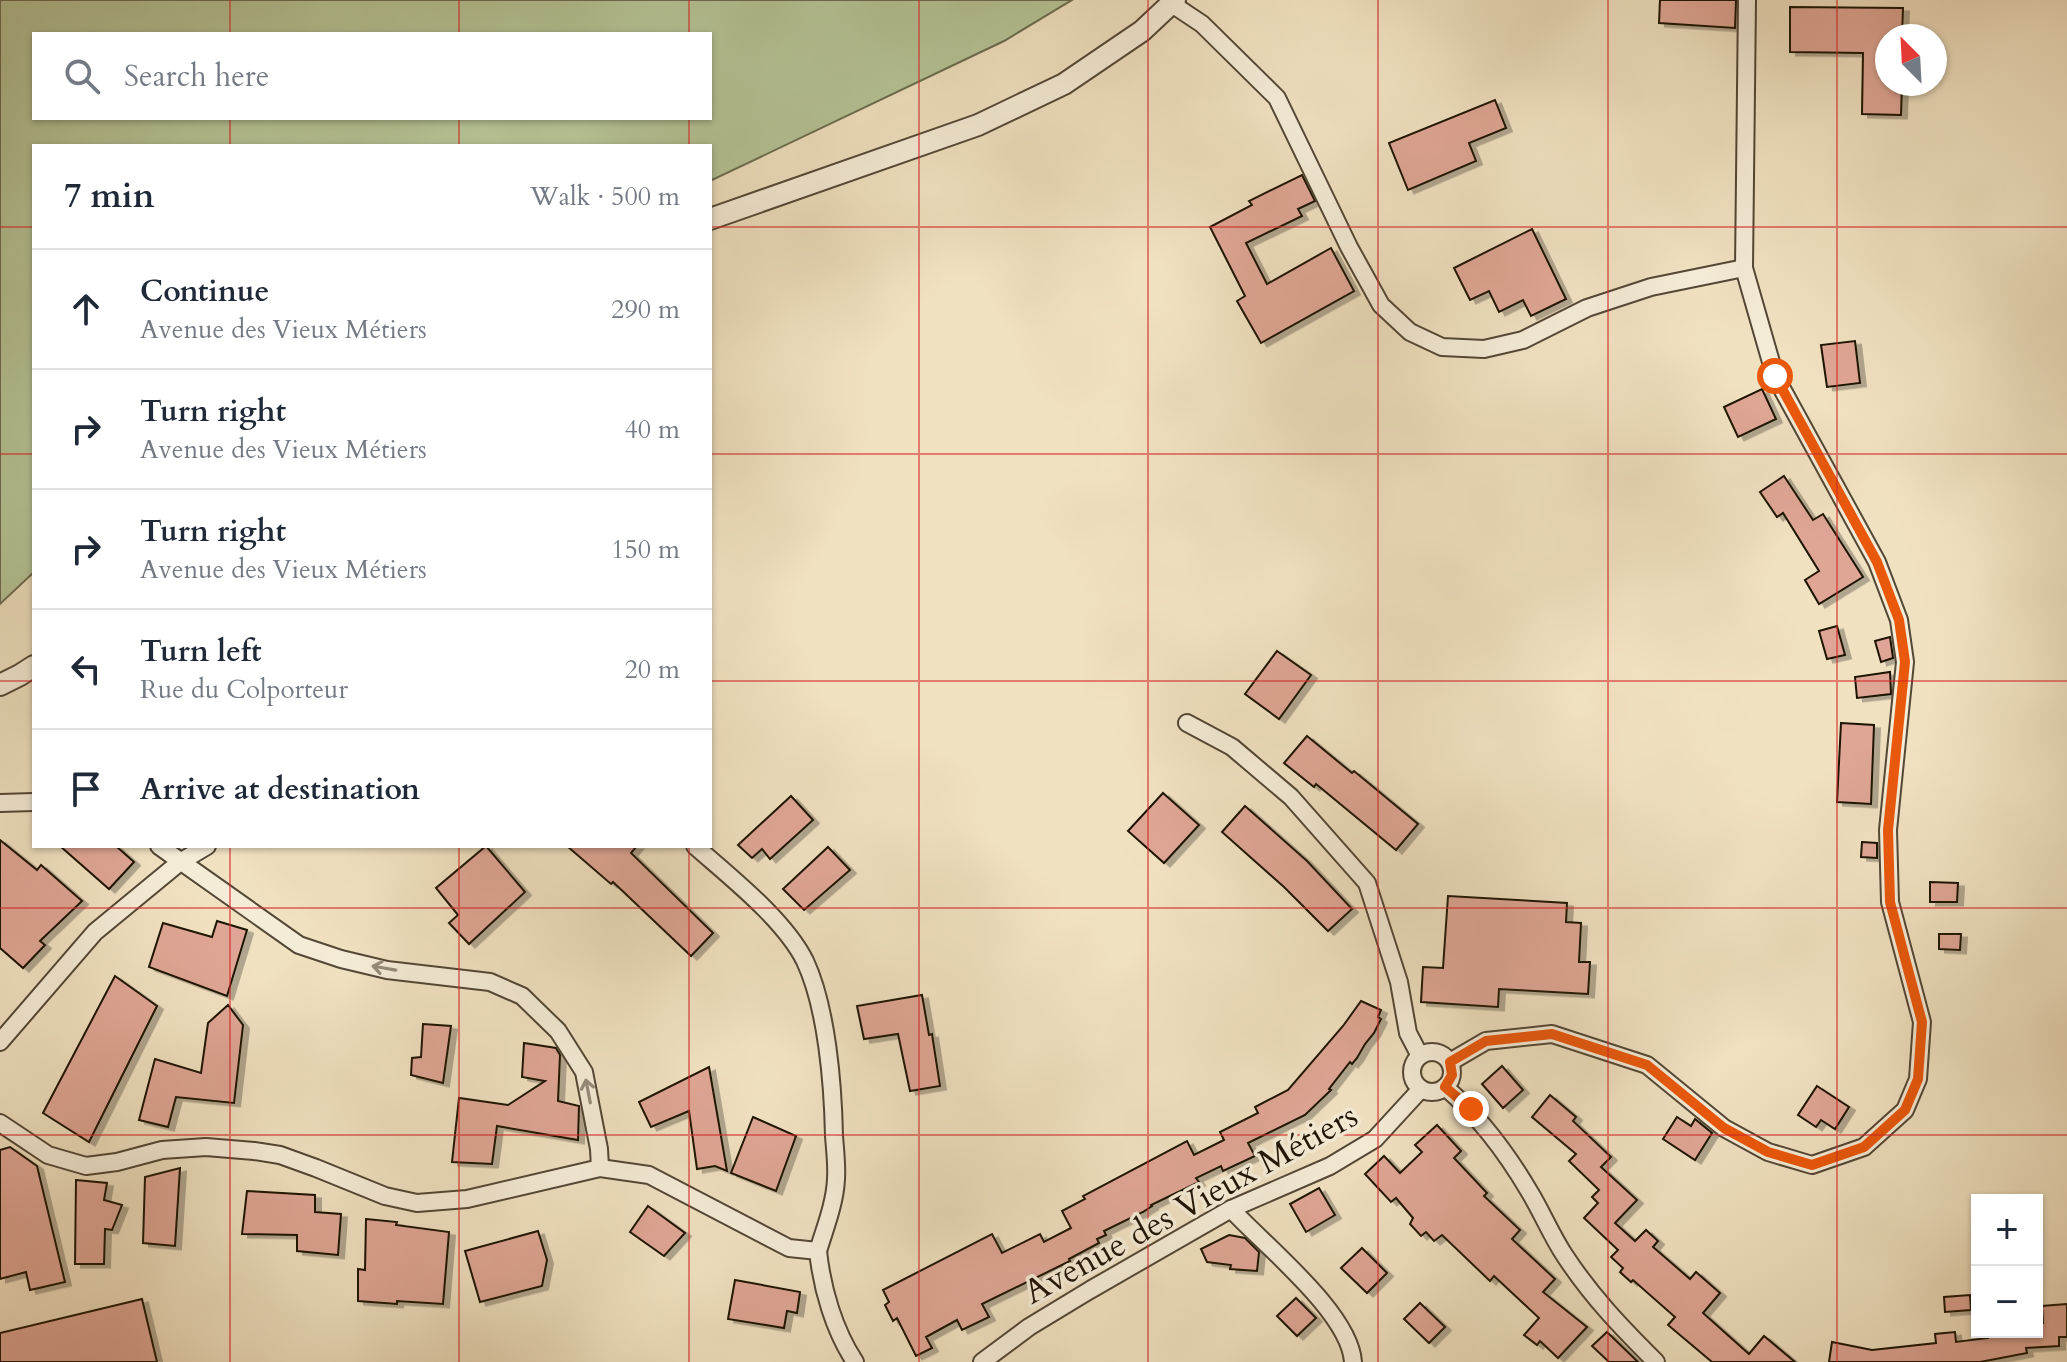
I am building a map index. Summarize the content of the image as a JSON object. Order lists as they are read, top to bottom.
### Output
{
  "streets": {
    "street": ["Avenue des Vieux Métiers"]
  },
  "north": "top left",
  "page": {
    "search": "Search here",
    "heading": ["7 min", "Walk · 500 m"],
    "list": [
      ["Continue", "Avenue des Vieux Métiers", "290 m"],
      ["Turn right", "Avenue des Vieux Métiers", "40 m"],
      ["Turn right", "Avenue des Vieux Métiers", "150 m"],
      ["Turn left", "Rue du Colporteur", "20 m"],
      "Arrive at destination"
    ],
    "map_buttons": ["+", "−"]
  }
}
